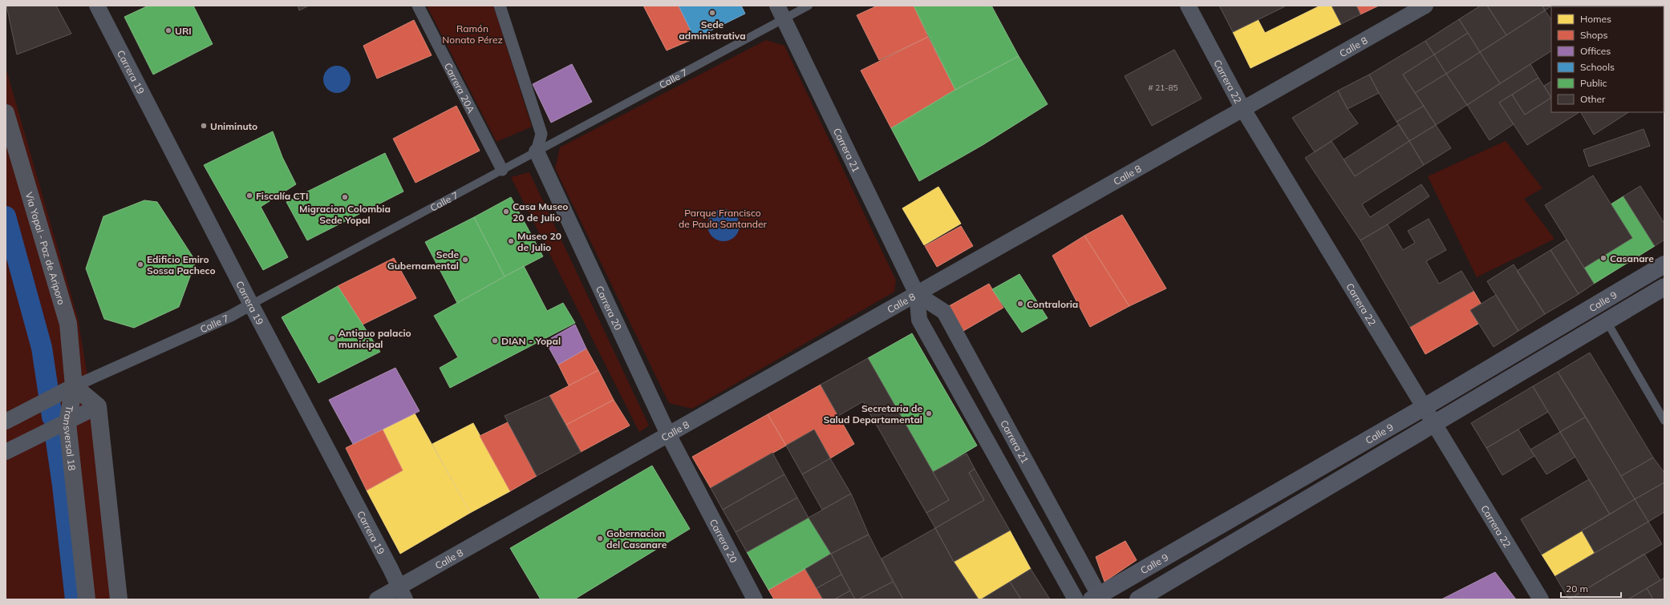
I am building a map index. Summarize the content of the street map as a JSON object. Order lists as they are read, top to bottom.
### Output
{
  "streets": {
    "main road": ["Via Yopal - Paz de Ariporo", "Calle 9", "Transversal 18"],
    "street": [
      "Calle 8",
      "Carrera 19",
      "Calle 7",
      "Carrera 22",
      "Carrera 20A",
      "Carrera 21",
      "Carrera 20"
    ]
  },
  "crossings": [
    ["Calle 8", "Carrera 19"],
    ["Calle 8", "Carrera 22"],
    ["Calle 8", "Carrera 21"],
    ["Calle 8", "Carrera 20"],
    ["Carrera 19", "Calle 7"],
    ["Calle 7", "Carrera 20A"],
    ["Calle 7", "Carrera 21"],
    ["Calle 7", "Via Yopal - Paz de Ariporo"],
    ["Calle 7", "Carrera 20"],
    ["Calle 7", "Transversal 18"],
    ["Carrera 22", "Calle 9"],
    ["Carrera 21", "Calle 9"],
    ["Via Yopal - Paz de Ariporo", "Transversal 18"]
  ],
  "parks": ["Ramón Nonato Pérez", "Parque Francisco de Paula Santander"],
  "places": [
    "Sede administrativa",
    "URI",
    "Uniminuto",
    "Fiscalía CTI",
    "Migracion Colombia Sede Yopal",
    "Casa Museo 20 de Julio",
    "Museo 20 de Julio",
    "Casanare",
    "Sede Gubernamental",
    "Edificio Emiro Sossa Pacheco",
    "Contraloria",
    "Antiguo palacio municipal",
    "DIAN - Yopal",
    "Secretaria de Salud Departamental",
    "Gobernacion del Casanare"
  ],
  "house_numbers": ["# 21-85"],
  "legend": [
    "Homes",
    "Shops",
    "Offices",
    "Schools",
    "Public",
    "Other"
  ],
  "scale_bar": "20 m"
}
